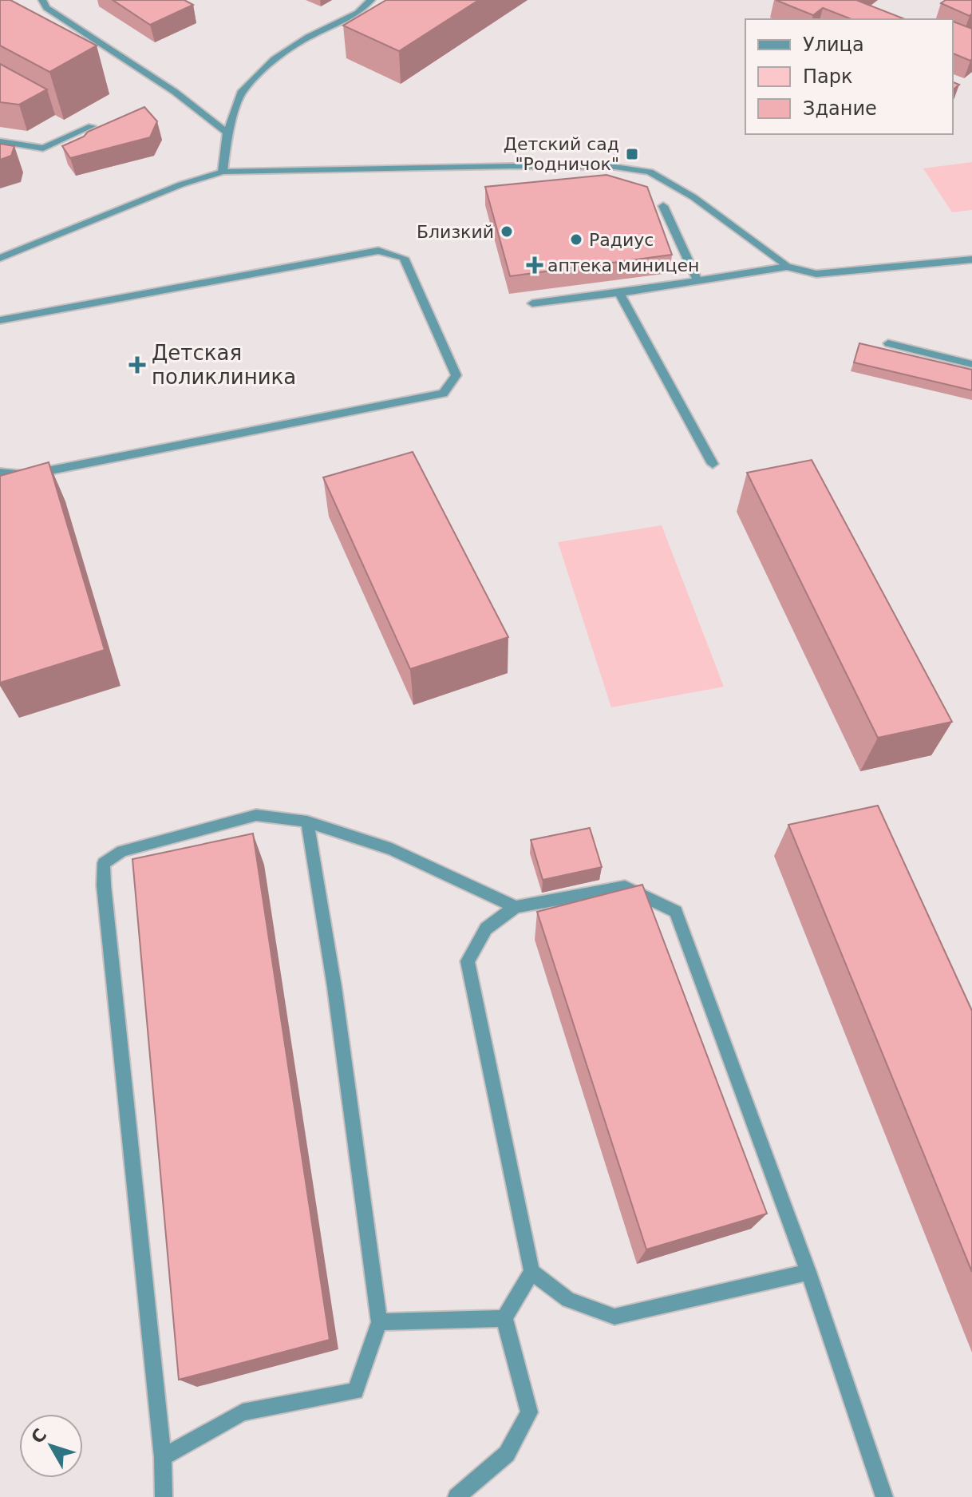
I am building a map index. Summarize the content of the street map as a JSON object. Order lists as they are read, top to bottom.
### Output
{
  "places": {
    "transit": ["Детский сад \"Родничок\""],
    "other": ["Близкий", "Радиус"],
    "health": ["аптека миницен", "Детская поликлиника"]
  },
  "legend": ["Улица", "Парк", "Здание"],
  "north": "top left"
}
